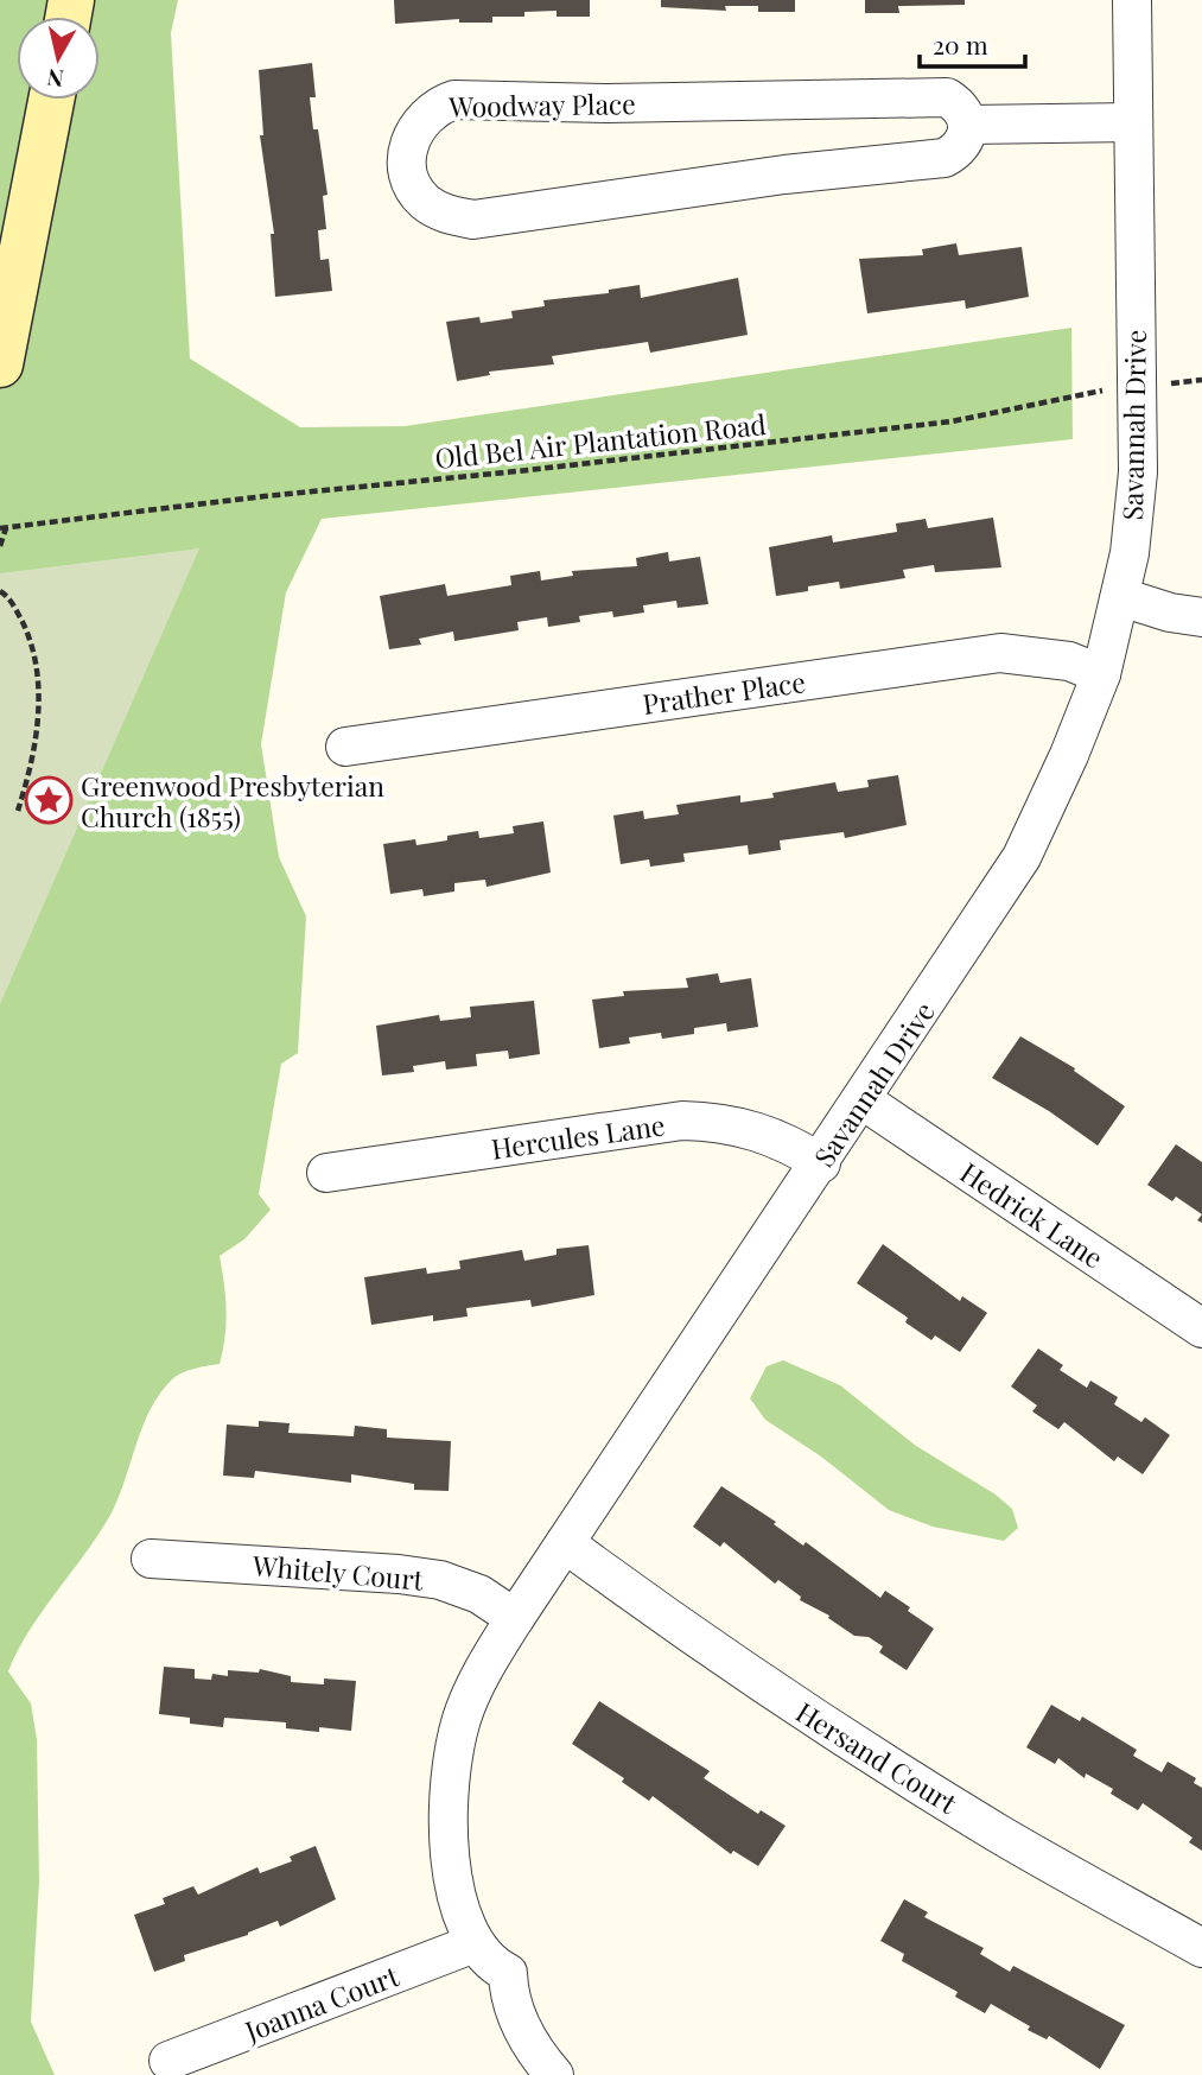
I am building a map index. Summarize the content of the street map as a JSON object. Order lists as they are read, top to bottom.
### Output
{
  "streets": {
    "street": [
      "Woodway Place",
      "Savannah Drive",
      "Prather Place",
      "Hercules Lane",
      "Hedrick Lane",
      "Whitely Court",
      "Hersand Court",
      "Joanna Court"
    ],
    "path": ["Old Bel Air Plantation Road"]
  },
  "crossings": [
    ["Savannah Drive", "Old Bel Air Plantation Road"],
    ["Savannah Drive", "Prather Place"],
    ["Savannah Drive", "Hercules Lane"],
    ["Savannah Drive", "Hedrick Lane"],
    ["Savannah Drive", "Whitely Court"],
    ["Savannah Drive", "Hersand Court"],
    ["Savannah Drive", "Joanna Court"]
  ],
  "places": {
    "place": ["Greenwood Presbyterian Church (1855)"]
  },
  "scale_bar": "20 m",
  "north": "bottom"
}
